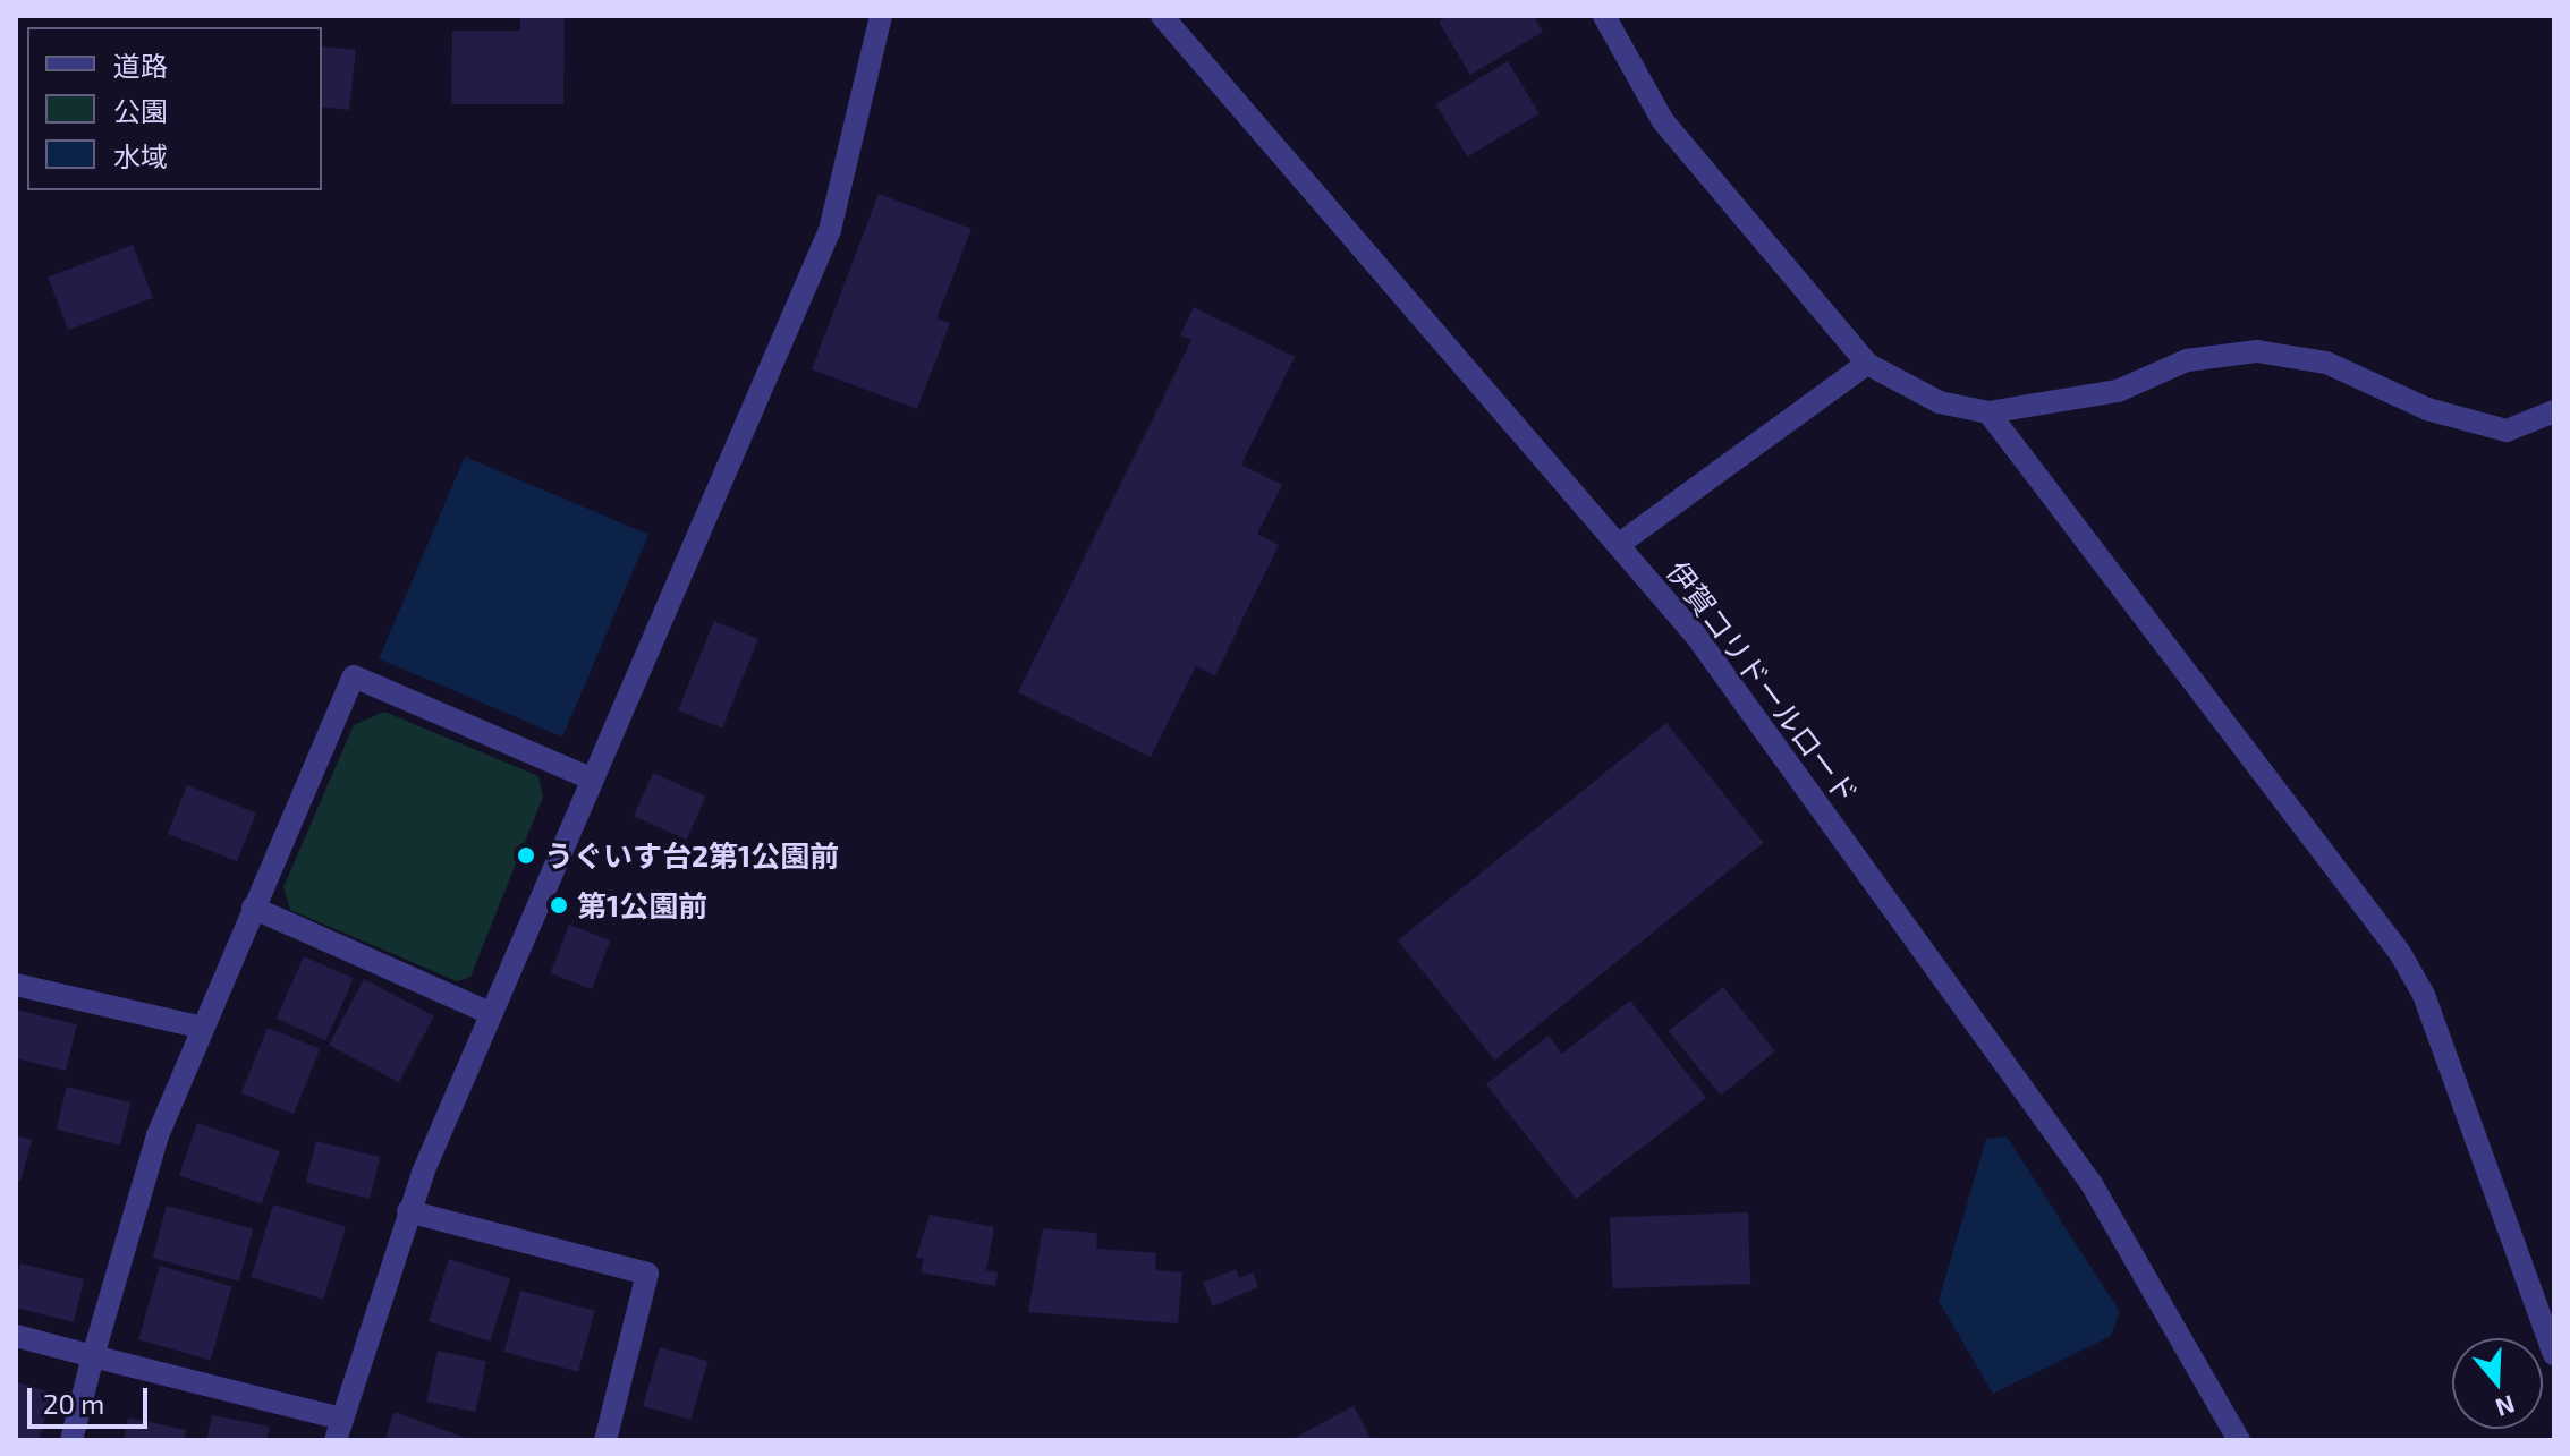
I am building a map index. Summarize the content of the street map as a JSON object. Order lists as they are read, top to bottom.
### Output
{
  "streets": {
    "street": ["伊賀コリドールロード"]
  },
  "places": ["うぐいす台2第1公園前", "第1公園前"],
  "legend": ["道路", "公園", "水域"],
  "scale_bar": "20 m",
  "north": "bottom"
}
